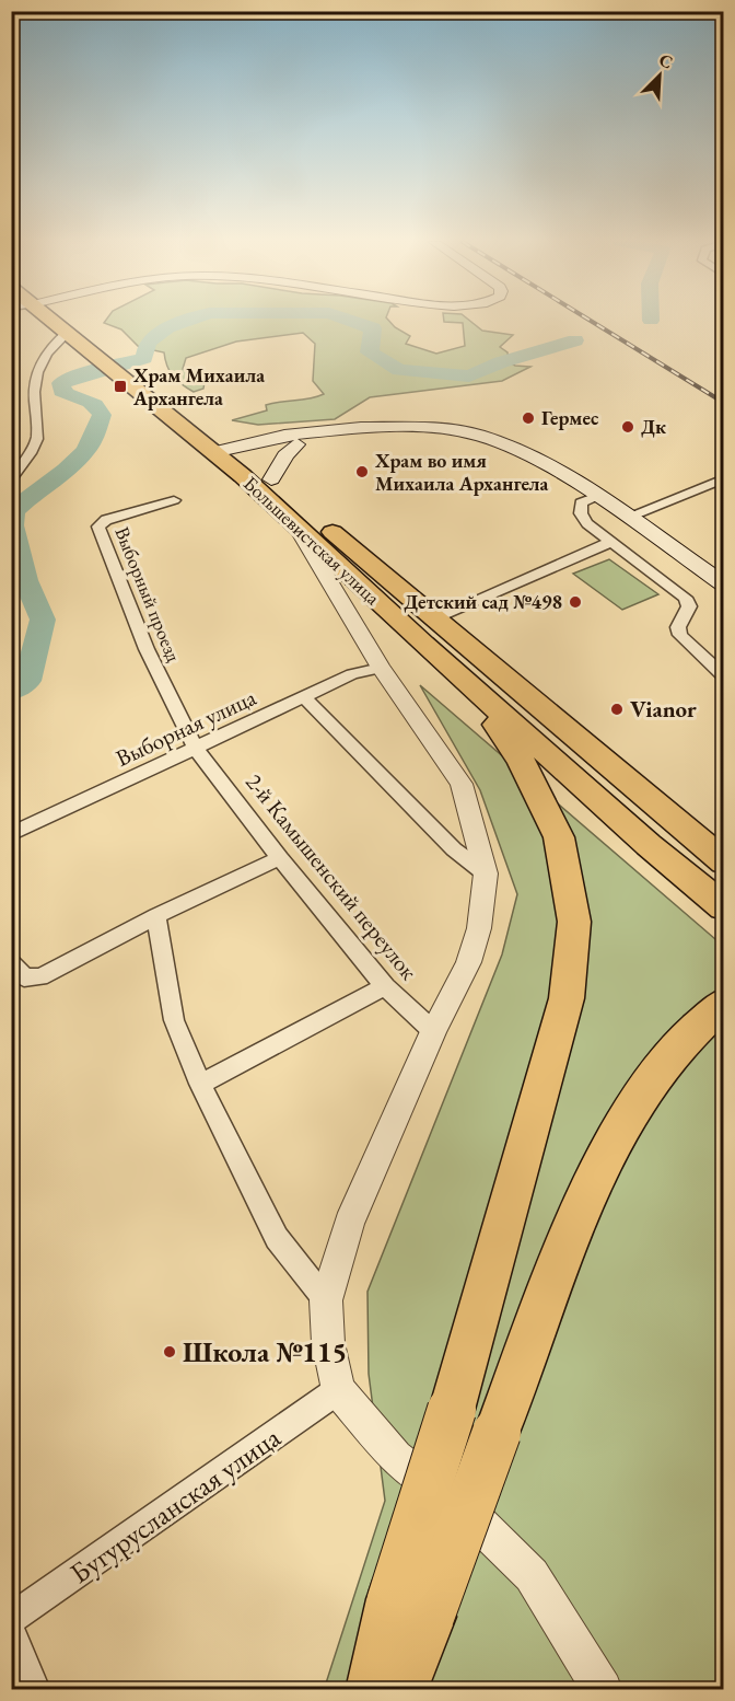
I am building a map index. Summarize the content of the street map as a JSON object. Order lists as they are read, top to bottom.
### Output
{
  "streets": {
    "highway": ["Большевистская улица"],
    "street": [
      "Выборный проезд",
      "Выборная улица",
      "2-й Камышенский переулок",
      "Бугурусланская улица"
    ]
  },
  "crossings": [
    ["Выборный проезд", "Выборная улица"],
    ["Выборный проезд", "2-й Камышенский переулок"],
    ["Выборная улица", "2-й Камышенский переулок"]
  ],
  "places": {
    "transit": ["Храм Михаила Архангела"],
    "other": [
      "Гермес",
      "Дк",
      "Храм во имя Михаила Архангела",
      "Детский сад №498",
      "Vianor",
      "Школа №115"
    ]
  },
  "north": "top right"
}
